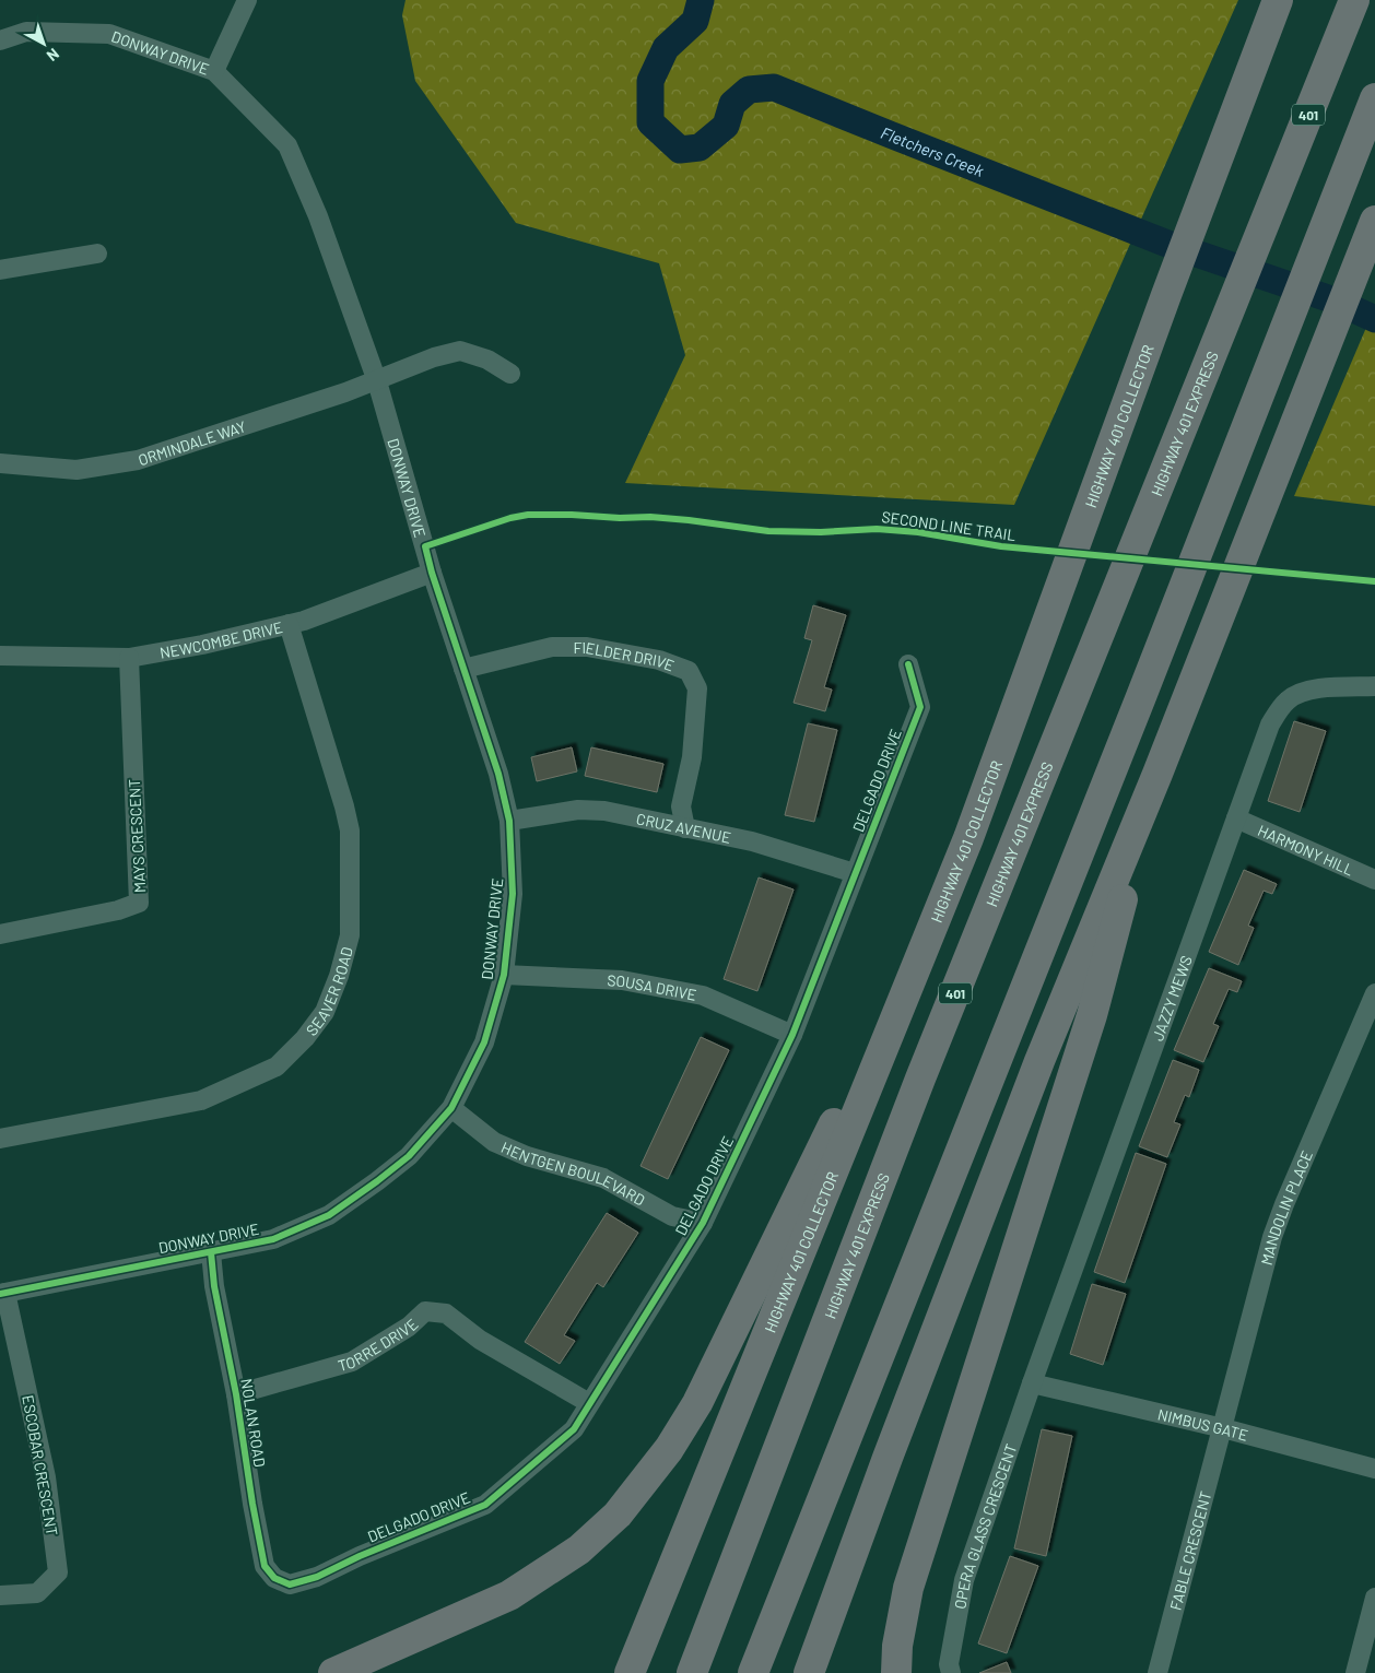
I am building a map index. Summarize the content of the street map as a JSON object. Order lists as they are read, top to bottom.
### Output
{
  "streets": {
    "highway": ["401", "HIGHWAY 401 EXPRESS", "HIGHWAY 401 COLLECTOR"],
    "street": [
      "DONWAY DRIVE",
      "ORMINDALE WAY",
      "NEWCOMBE DRIVE",
      "FIELDER DRIVE",
      "DELGADO DRIVE",
      "CRUZ AVENUE",
      "MAYS CRESCENT",
      "HARMONY HILL",
      "SOUSA DRIVE",
      "SEAVER ROAD",
      "JAZZY MEWS",
      "HENTGEN BOULEVARD",
      "MANDOLIN PLACE",
      "TORRE DRIVE",
      "NOLAN ROAD",
      "NIMBUS GATE",
      "ESCOBAR CRESCENT",
      "OPERA GLASS CRESCENT",
      "FABLE CRESCENT"
    ],
    "cycle path": ["SECOND LINE TRAIL"]
  },
  "crossings": [
    ["DONWAY DRIVE", "ORMINDALE WAY"],
    ["DONWAY DRIVE", "NEWCOMBE DRIVE"],
    ["DONWAY DRIVE", "FIELDER DRIVE"],
    ["DONWAY DRIVE", "CRUZ AVENUE"],
    ["DONWAY DRIVE", "SOUSA DRIVE"],
    ["DONWAY DRIVE", "HENTGEN BOULEVARD"],
    ["DONWAY DRIVE", "NOLAN ROAD"],
    ["DONWAY DRIVE", "ESCOBAR CRESCENT"],
    ["NEWCOMBE DRIVE", "MAYS CRESCENT"],
    ["NEWCOMBE DRIVE", "SEAVER ROAD"],
    ["FIELDER DRIVE", "CRUZ AVENUE"],
    ["DELGADO DRIVE", "CRUZ AVENUE"],
    ["DELGADO DRIVE", "SOUSA DRIVE"],
    ["DELGADO DRIVE", "HENTGEN BOULEVARD"],
    ["DELGADO DRIVE", "TORRE DRIVE"],
    ["DELGADO DRIVE", "NOLAN ROAD"],
    ["HARMONY HILL", "JAZZY MEWS"],
    ["JAZZY MEWS", "NIMBUS GATE"],
    ["JAZZY MEWS", "OPERA GLASS CRESCENT"],
    ["MANDOLIN PLACE", "NIMBUS GATE"],
    ["MANDOLIN PLACE", "FABLE CRESCENT"],
    ["TORRE DRIVE", "NOLAN ROAD"],
    ["NIMBUS GATE", "OPERA GLASS CRESCENT"],
    ["NIMBUS GATE", "FABLE CRESCENT"]
  ],
  "water": ["Fletchers Creek"],
  "north": "bottom right"
}
